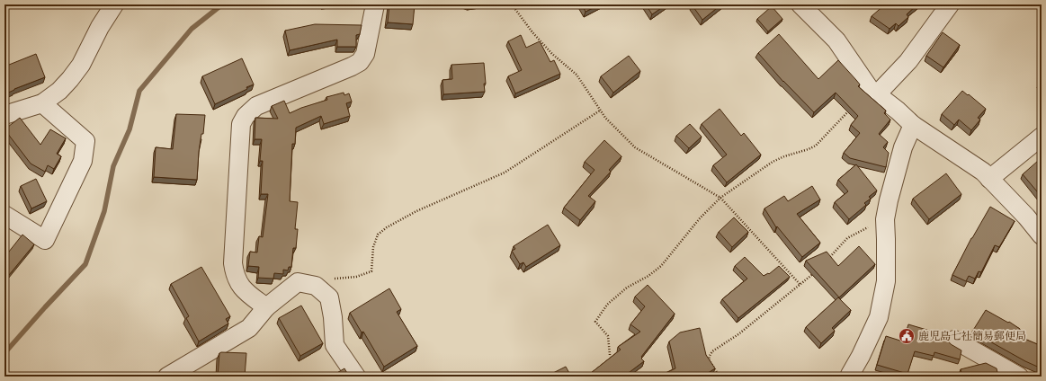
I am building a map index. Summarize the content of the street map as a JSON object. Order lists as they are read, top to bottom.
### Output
{
  "places": {
    "public building": ["鹿児島七社簡易郵便局"]
  }
}
